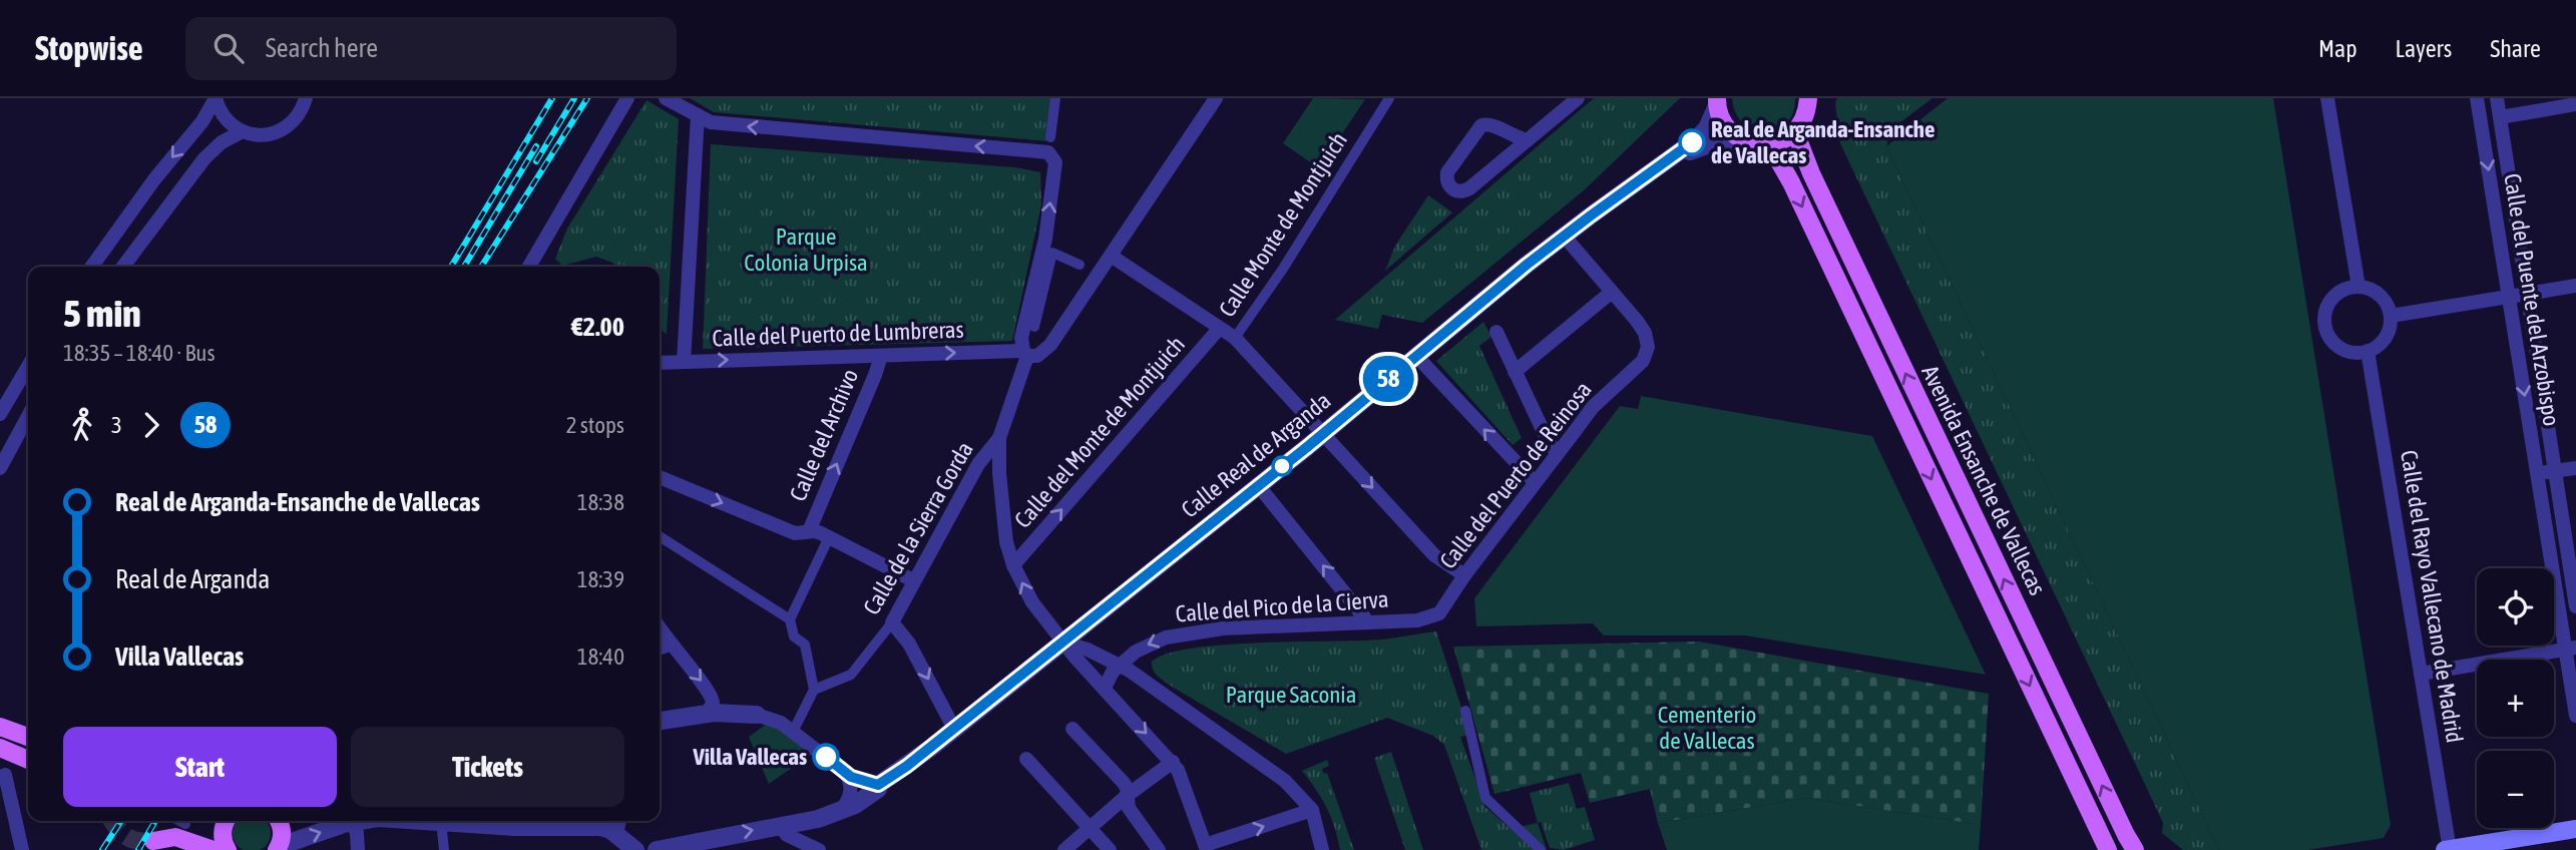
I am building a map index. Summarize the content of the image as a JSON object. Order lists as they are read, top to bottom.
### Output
{
  "streets": {
    "main road": ["Avenida Ensanche de Vallecas"],
    "street": [
      "Calle Monte de Montjuich",
      "Calle del Puente del Arzobispo",
      "Calle del Puerto de Lumbreras",
      "Calle del Monte de Montjuich",
      "Calle del Archivo",
      "Calle Real de Arganda",
      "Calle del Puerto de Reinosa",
      "Calle de la Sierra Gorda",
      "Calle del Rayo Vallecano de Madrid",
      "Calle del Pico de la Cierva"
    ]
  },
  "crossings": [
    ["Calle del Puerto de Lumbreras", "Calle del Archivo"],
    ["Calle del Puerto de Lumbreras", "Calle de la Sierra Gorda"],
    ["Calle Real de Arganda", "Calle del Puerto de Reinosa"],
    ["Calle Real de Arganda", "Avenida Ensanche de Vallecas"],
    ["Calle del Puerto de Reinosa", "Calle del Pico de la Cierva"]
  ],
  "one_way": ["Calle del Puerto de Lumbreras", "Calle del Archivo", "Calle del Pico de la Cierva"],
  "parks": ["Parque Colonia Urpisa", "Parque Saconia", "Cementerio de Vallecas"],
  "places": ["Real de Arganda-Ensanche de Vallecas", "Villa Vallecas"],
  "lines": ["bus line 58"],
  "page": {
    "header": "Stopwise",
    "search": "Search here",
    "nav": ["Map", "Layers", "Share"],
    "on_map": "58",
    "heading": ["5 min", "18:35 – 18:40 · Bus", "€2.00"],
    "legs": ["3", "58", "2 stops"],
    "list": [
      {
        "name": "Real de Arganda-Ensanche de Vallecas",
        "value": "18:38"
      },
      {
        "name": "Real de Arganda",
        "value": "18:39"
      },
      {
        "name": "Villa Vallecas",
        "value": "18:40"
      }
    ],
    "map_buttons": ["+", "−"],
    "buttons": ["Start", "Tickets"]
  }
}
